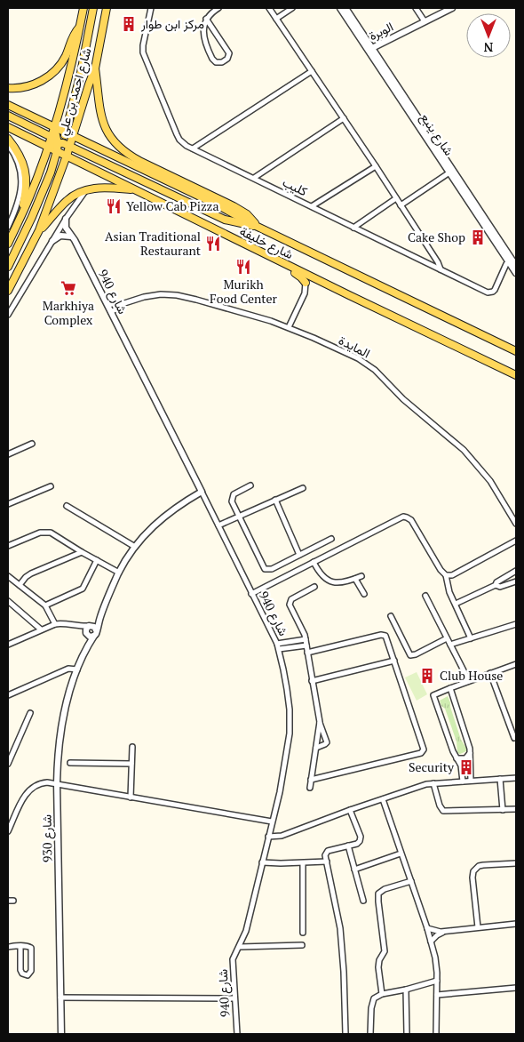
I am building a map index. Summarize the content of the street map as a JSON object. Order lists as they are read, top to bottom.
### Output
{
  "streets": {
    "main road": ["شارع احمد بن علي", "شارع خليفة"],
    "street": [
      "الوبرة",
      "شارع ينبع",
      "كليب",
      "شارع 940",
      "المايدة",
      "شارع 930"
    ]
  },
  "crossings": [
    ["الوبرة", "شارع ينبع"],
    ["شارع احمد بن علي", "شارع خليفة"],
    ["شارع ينبع", "كليب"],
    ["شارع 940", "المايدة"],
    ["شارع 940", "شارع 930"]
  ],
  "places": {
    "building": [
      "مركز ابن طوار",
      "Cake Shop",
      "Club House",
      "Security"
    ],
    "restaurant": ["Yellow Cab Pizza", "Asian Traditional Restaurant", "Murikh Food Center"],
    "supermarket": ["Markhiya Complex"]
  },
  "north": "bottom"
}
